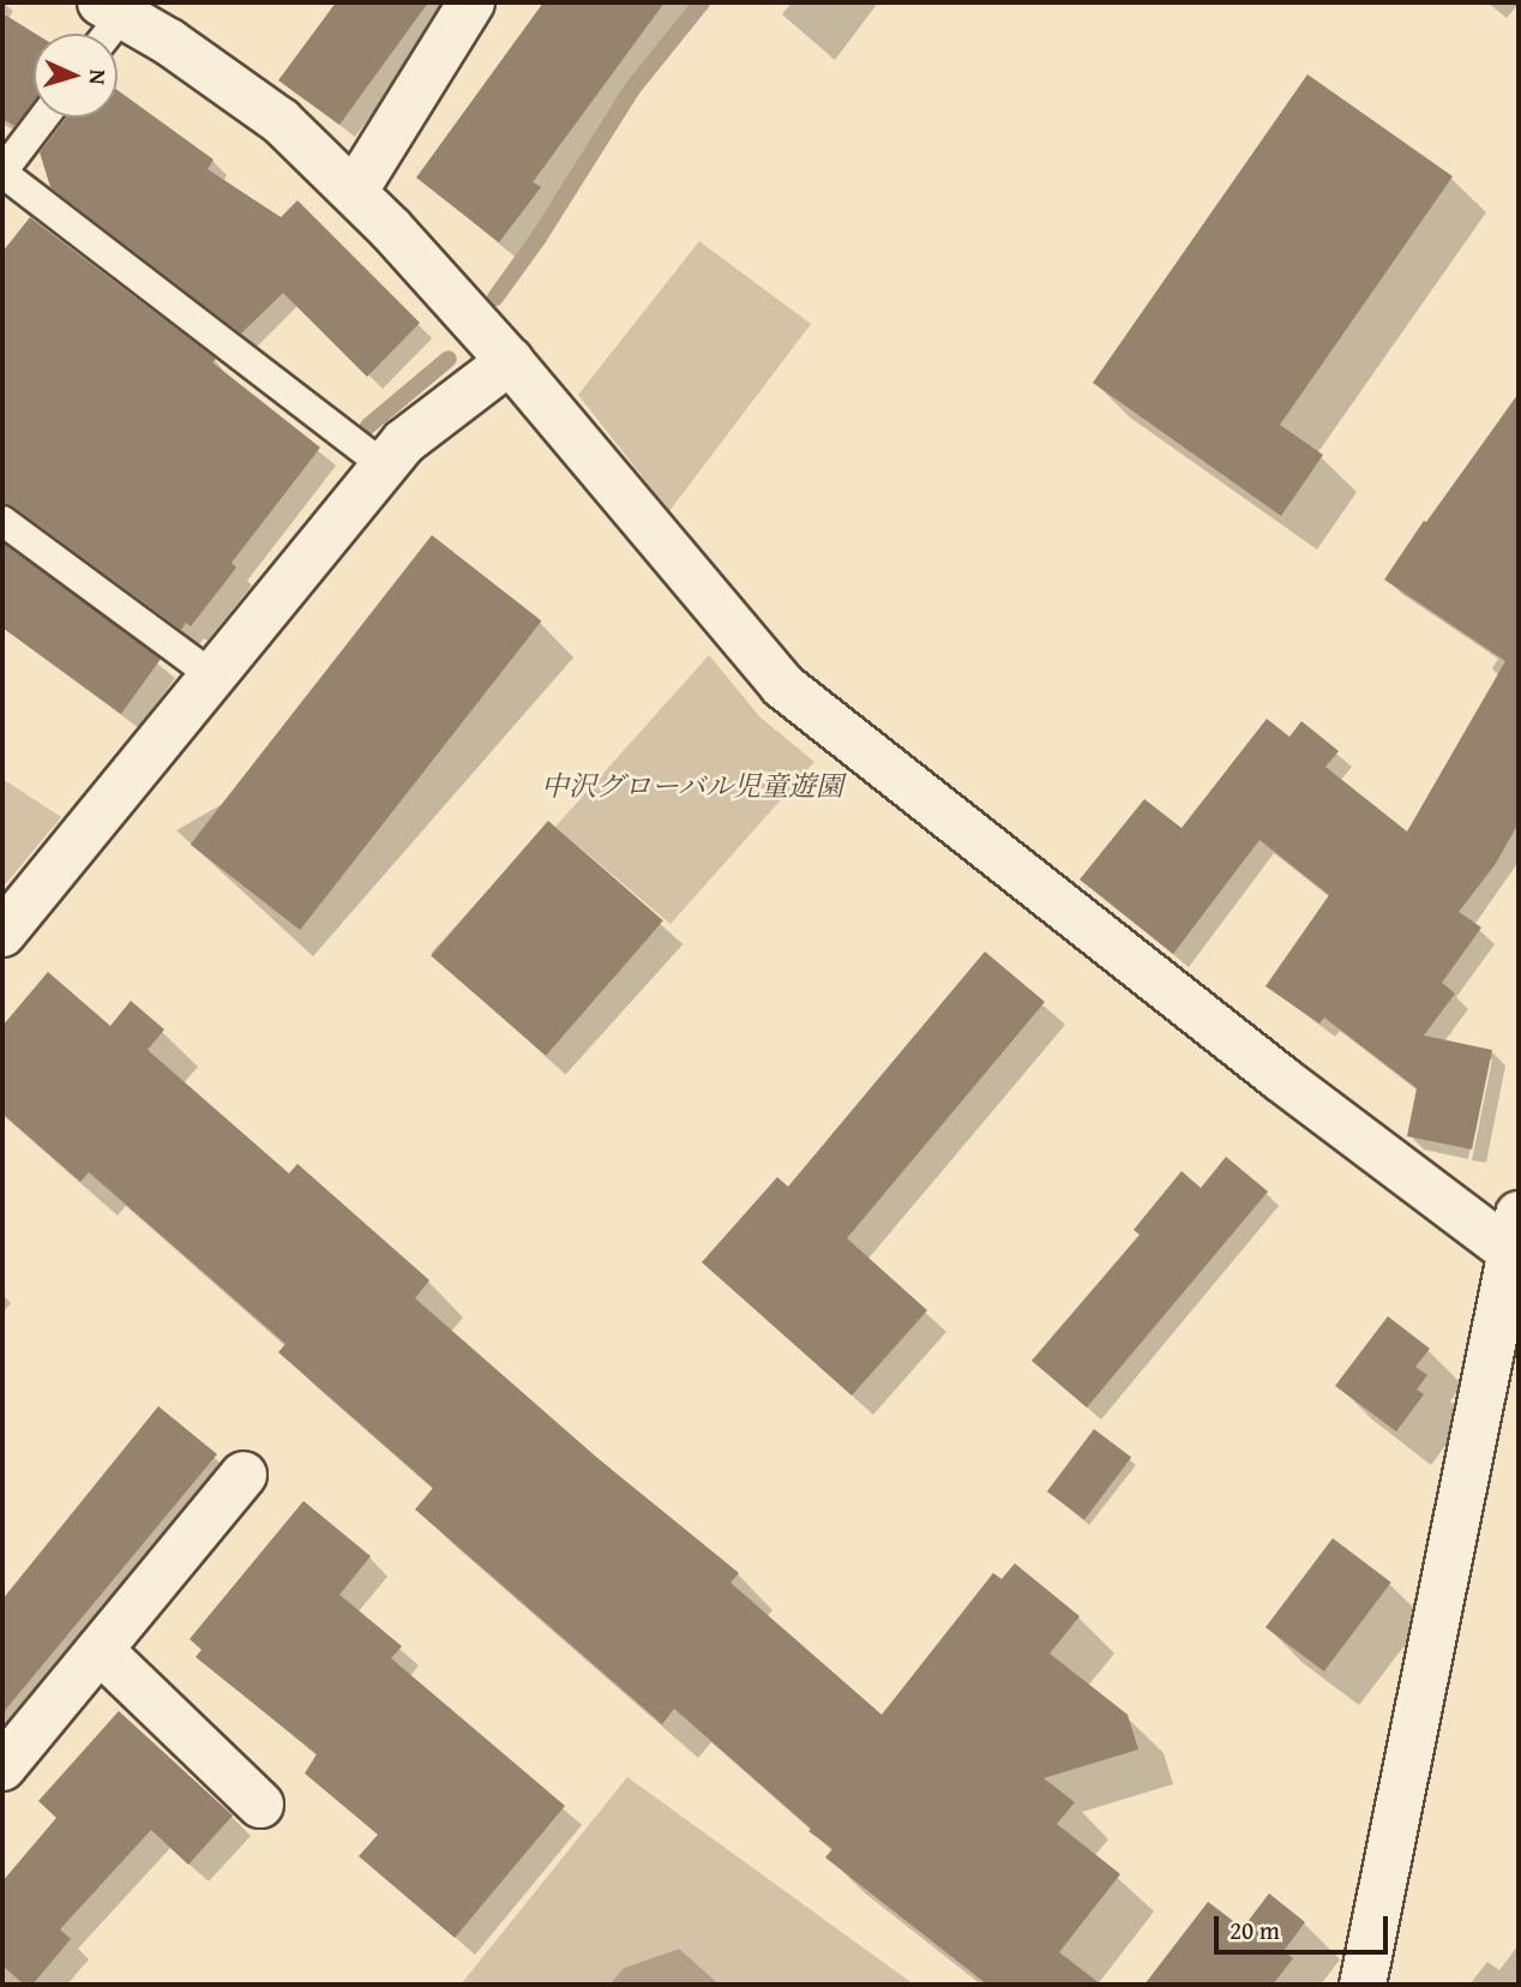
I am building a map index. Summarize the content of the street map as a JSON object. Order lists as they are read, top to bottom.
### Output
{
  "parks": ["中沢グローバル児童遊園"],
  "scale_bar": "20 m",
  "north": "right"
}
